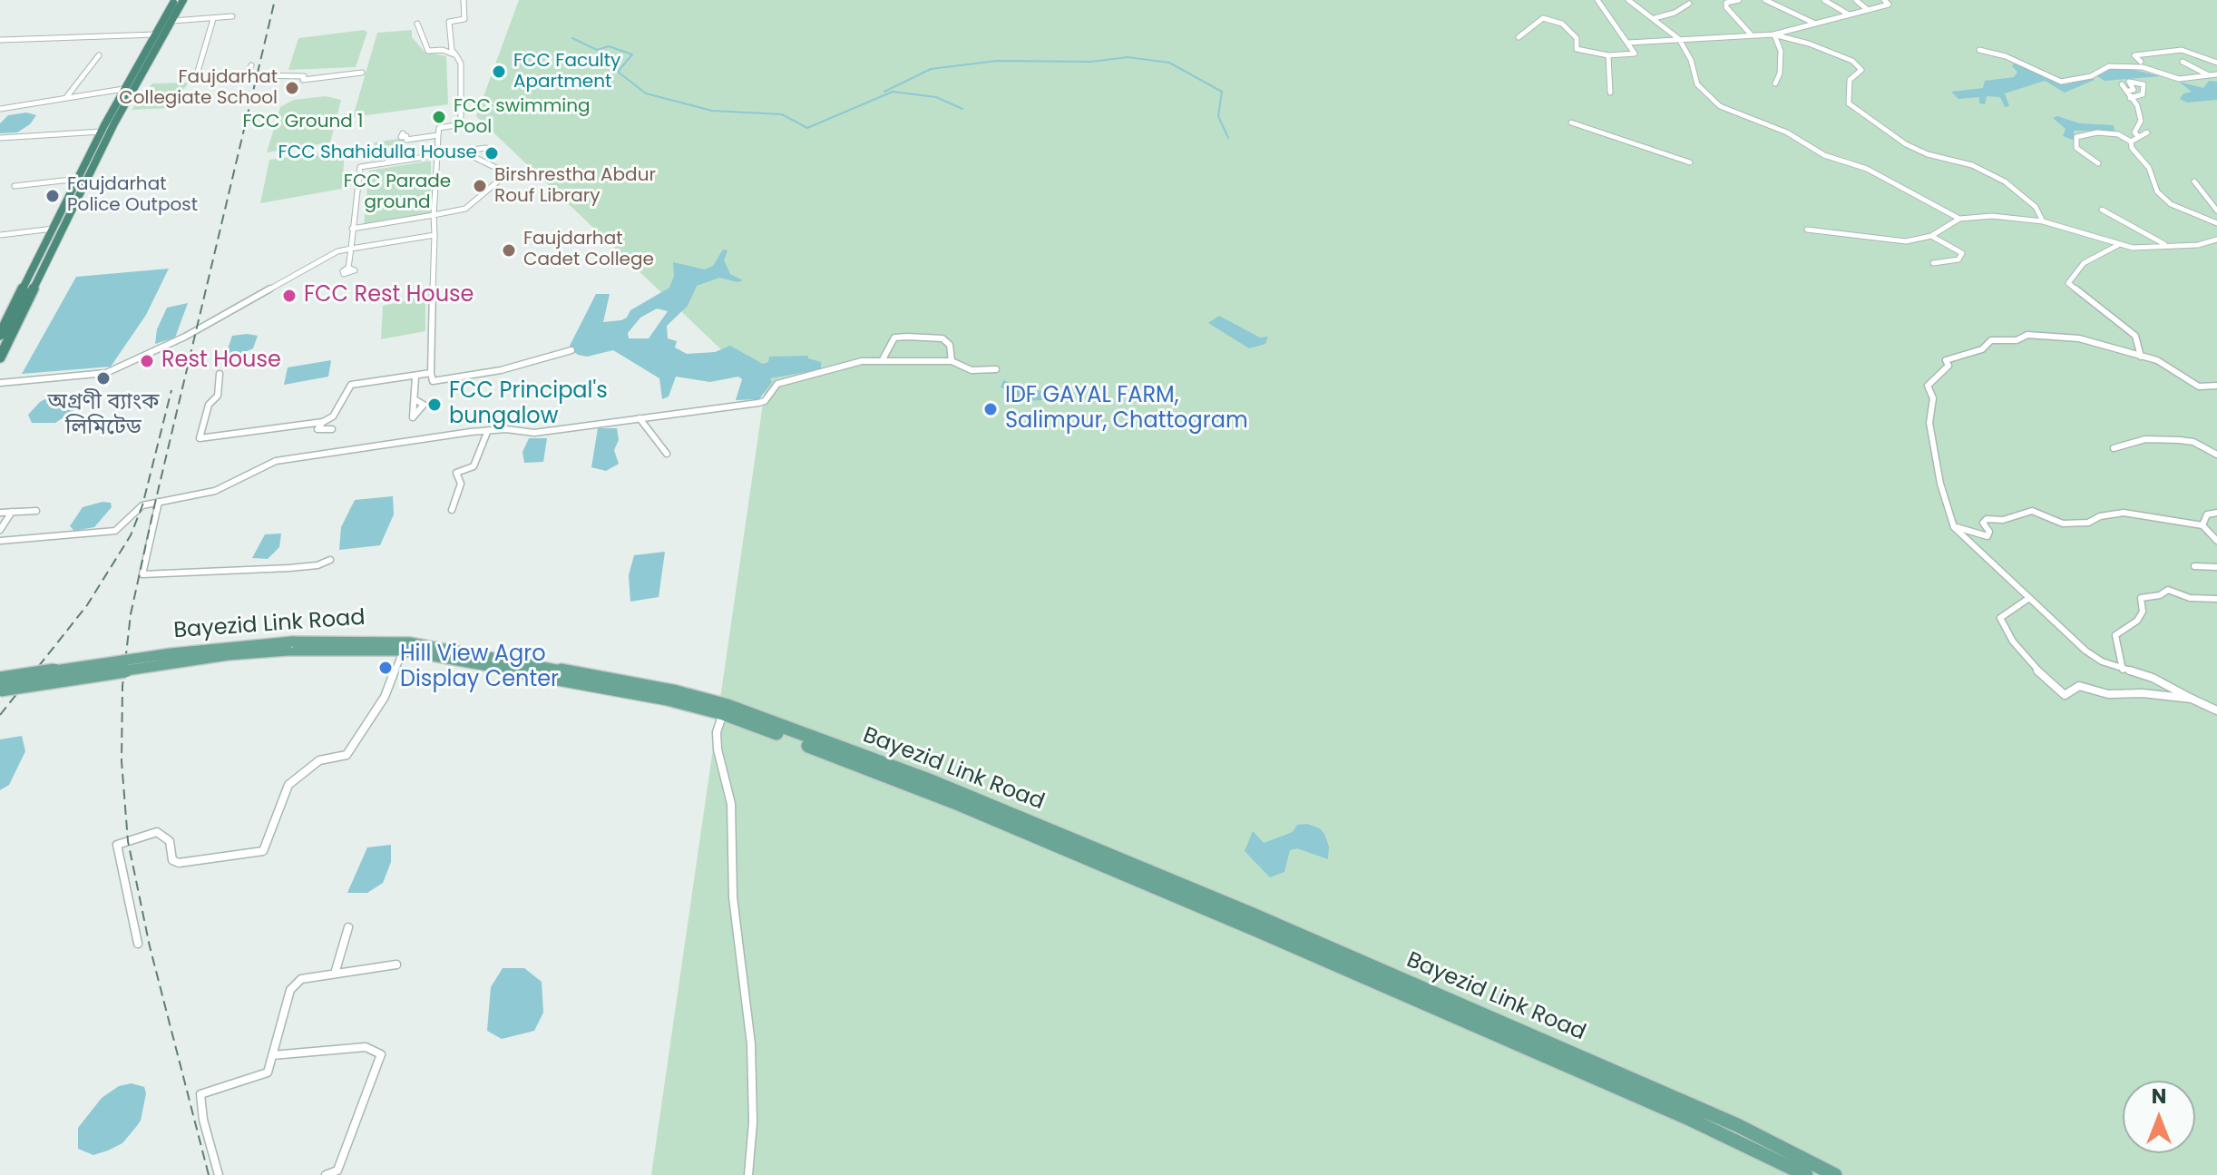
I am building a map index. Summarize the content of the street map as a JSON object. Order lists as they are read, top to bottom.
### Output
{
  "streets": {
    "main road": ["Bayezid Link Road"]
  },
  "parks": ["FCC Ground 1", "FCC Parade ground"],
  "places": [
    "FCC Faculty Apartment",
    "Faujdarhat Collegiate School",
    "FCC swimming Pool",
    "FCC Shahidulla House",
    "Birshrestha Abdur Rouf Library",
    "Faujdarhat Police Outpost",
    "Faujdarhat Cadet College",
    "FCC Rest House",
    "Rest House",
    "অগ্রণী ব্যাংক লিমিটেড",
    "FCC Principal's bungalow",
    "IDF GAYAL FARM, Salimpur, Chattogram",
    "Hill View Agro Display Center"
  ],
  "north": "top"
}
